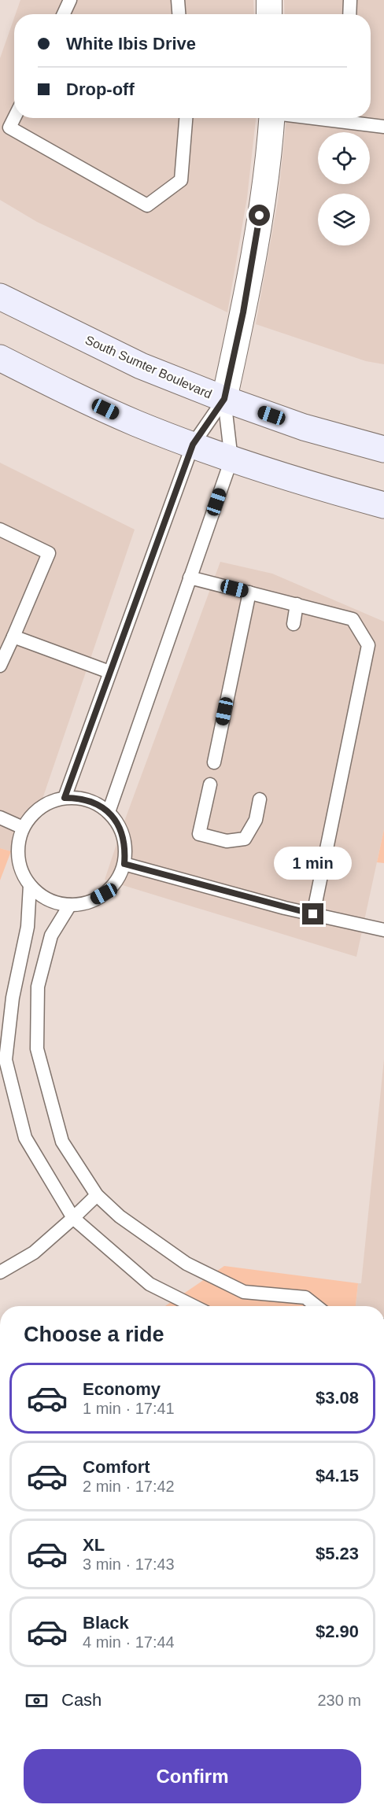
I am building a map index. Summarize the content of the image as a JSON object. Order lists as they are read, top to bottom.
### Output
{
  "streets": {
    "main road": ["South Sumter Boulevard"]
  },
  "page": {
    "banner": ["White Ibis Drive", "Drop-off"],
    "bubble": "1 min",
    "heading": "Choose a ride",
    "list": [
      {
        "name": "Economy",
        "note": "1 min · 17:41",
        "value": "$3.08"
      },
      {
        "name": "Comfort",
        "note": "2 min · 17:42",
        "value": "$4.15"
      },
      {
        "name": "XL",
        "note": "3 min · 17:43",
        "value": "$5.23"
      },
      {
        "name": "Black",
        "note": "4 min · 17:44",
        "value": "$2.90"
      }
    ],
    "pay": ["Cash", "230 m"],
    "buttons": "Confirm"
  }
}
